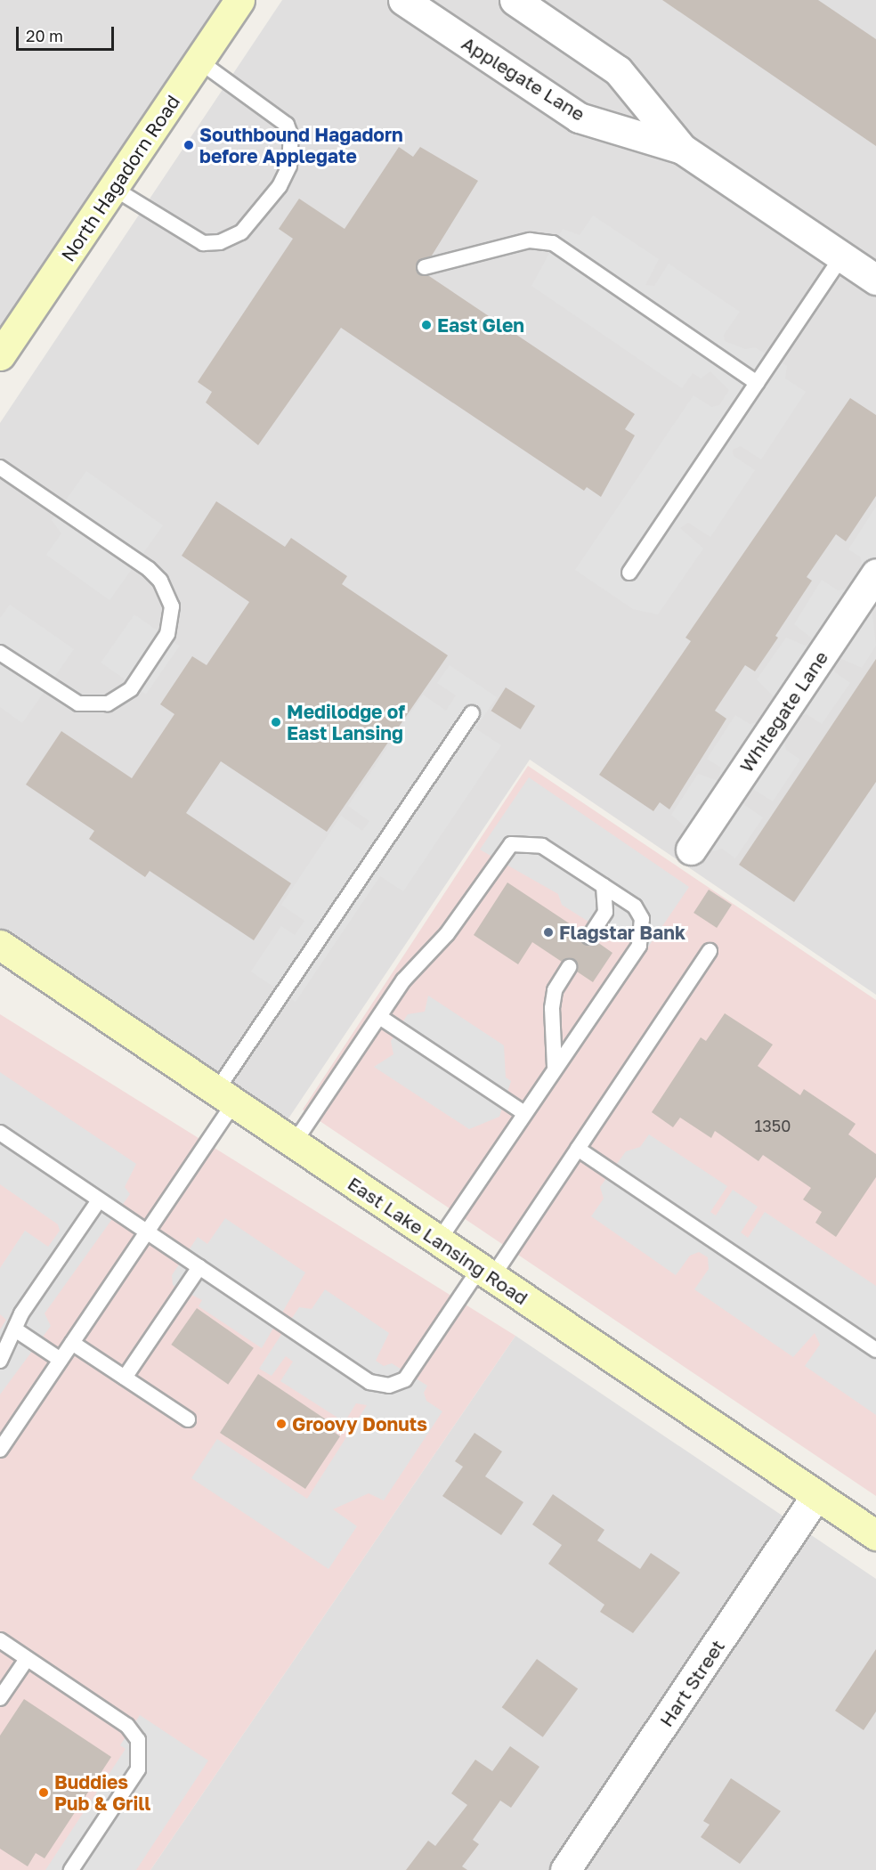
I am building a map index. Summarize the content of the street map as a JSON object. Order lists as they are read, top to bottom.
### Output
{
  "streets": {
    "main road": ["North Hagadorn Road", "East Lake Lansing Road"],
    "street": ["Applegate Lane", "Whitegate Lane", "Hart Street"]
  },
  "crossings": [
    ["East Lake Lansing Road", "Hart Street"]
  ],
  "places": [
    "Southbound Hagadorn before Applegate",
    "East Glen",
    "Medilodge of East Lansing",
    "Flagstar Bank",
    "Groovy Donuts",
    "Buddies Pub & Grill"
  ],
  "house_numbers": ["1350"],
  "scale_bar": "20 m"
}
